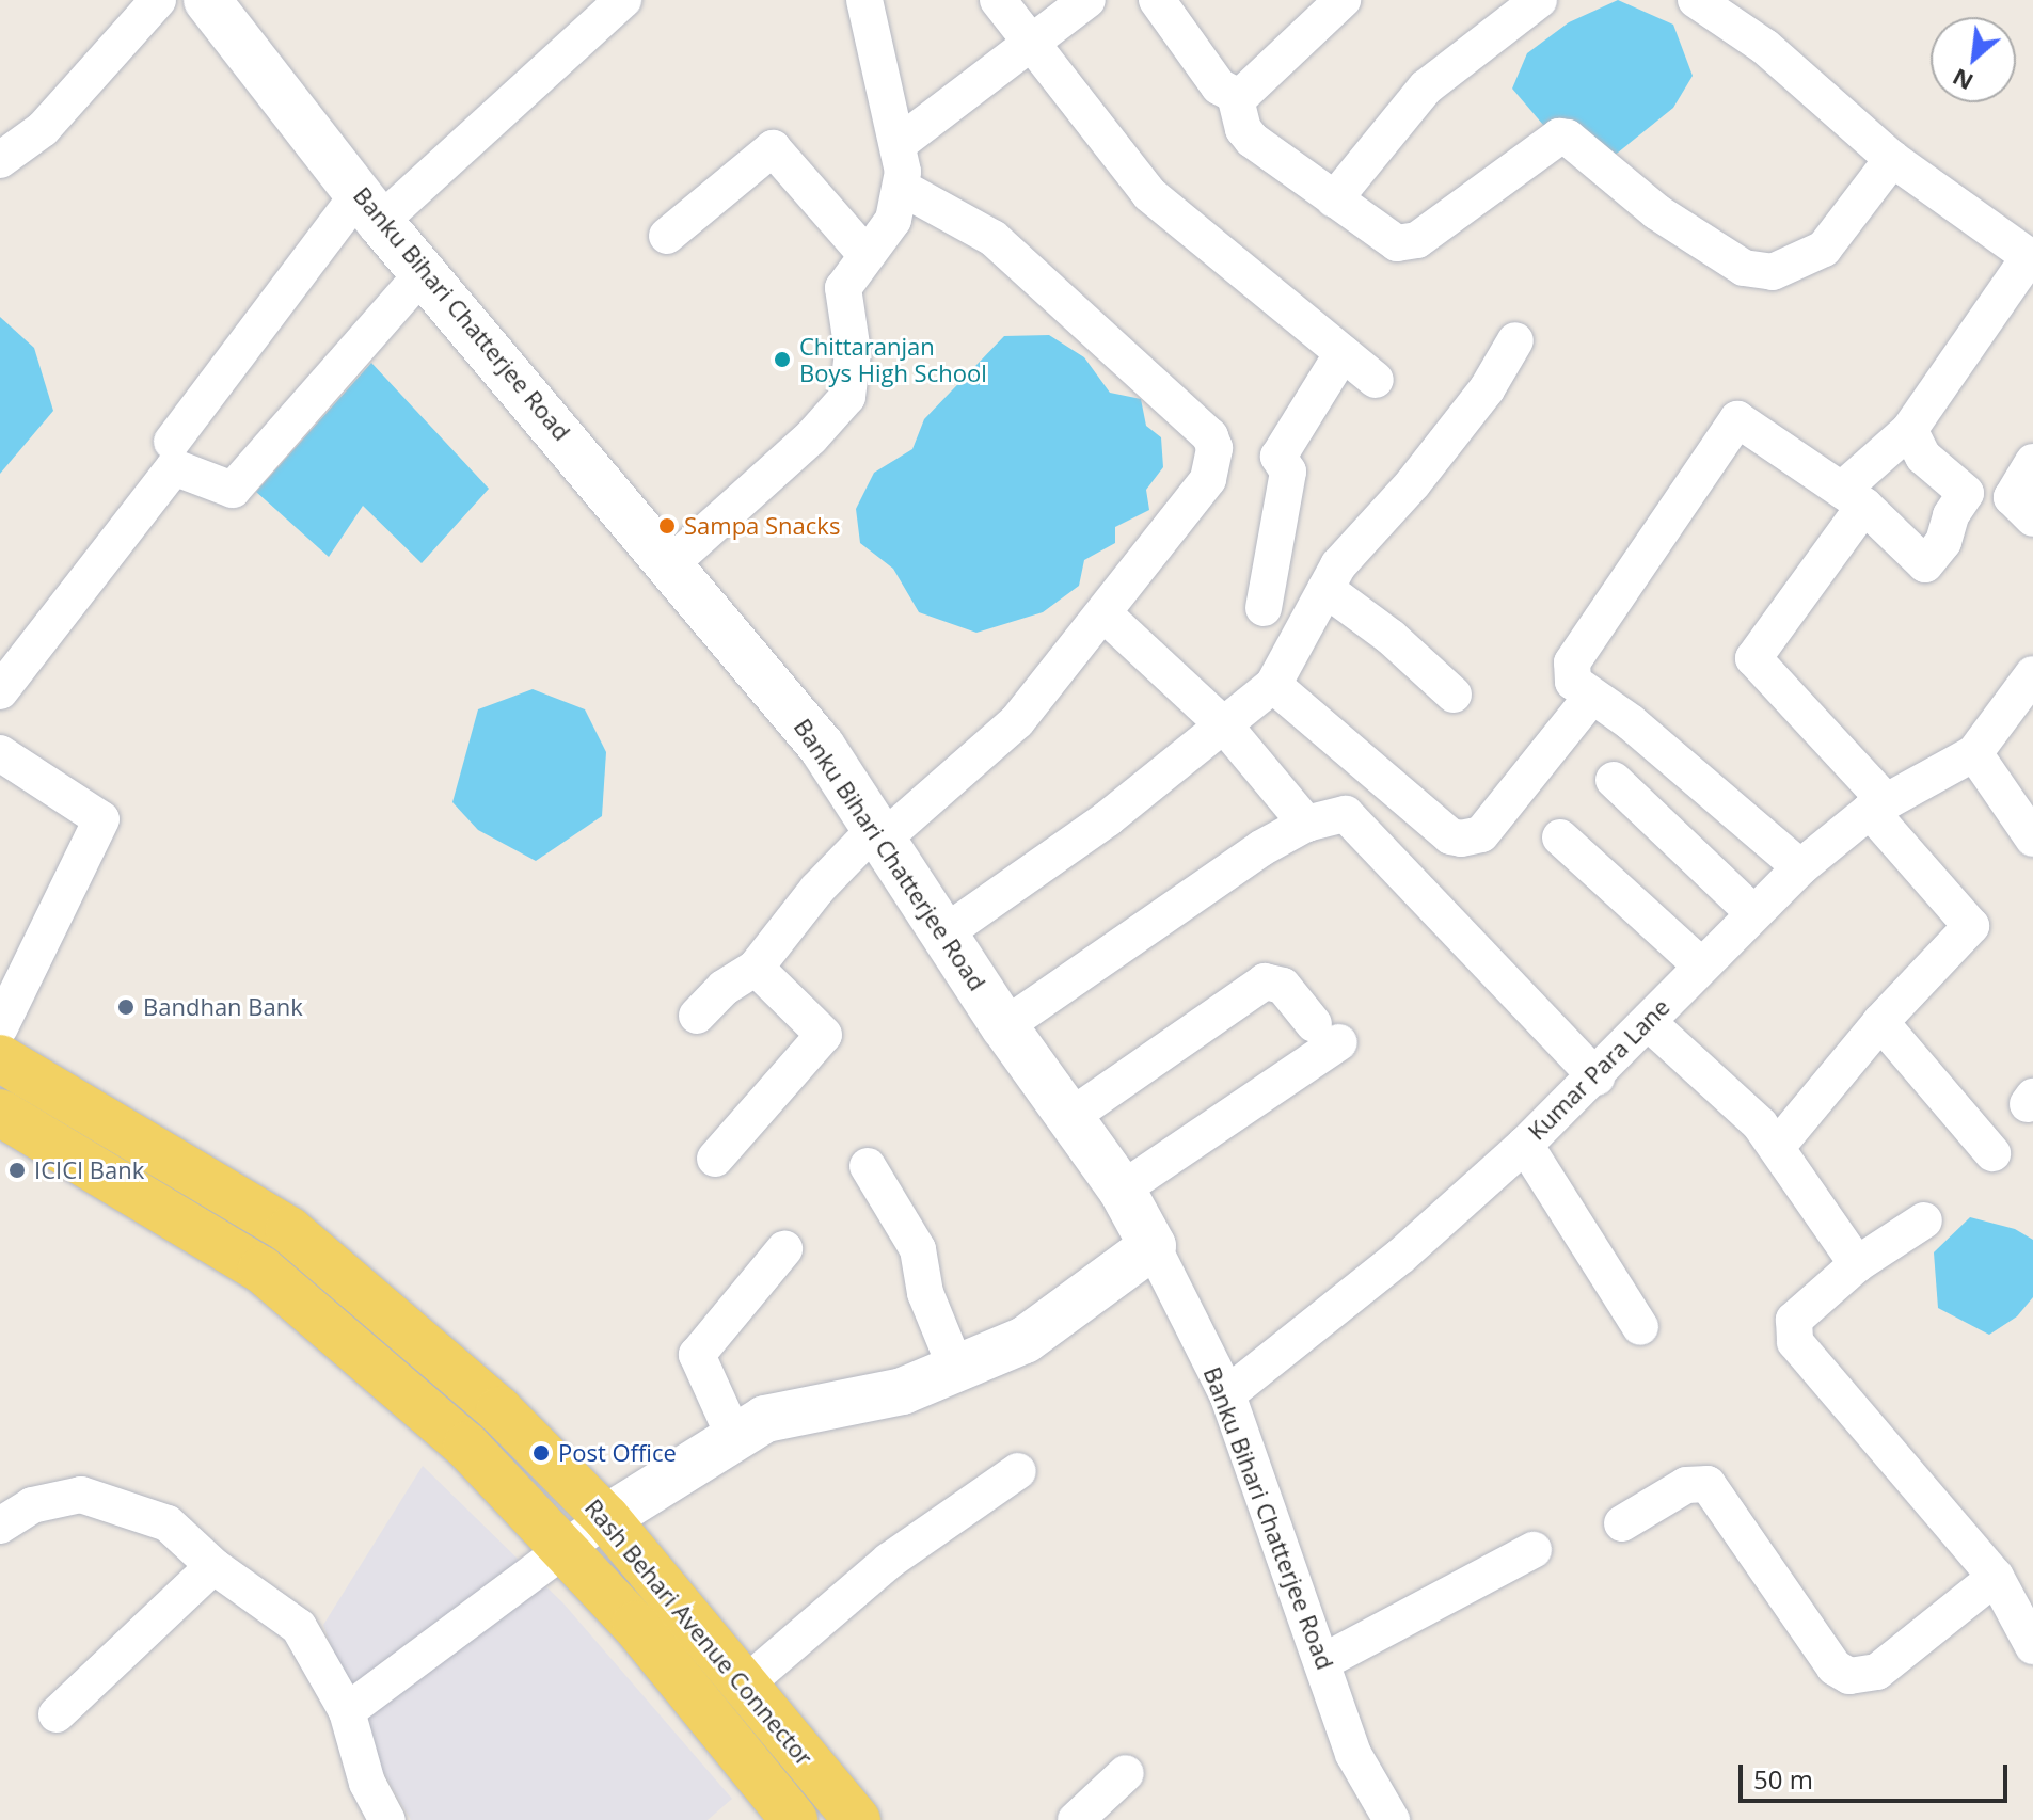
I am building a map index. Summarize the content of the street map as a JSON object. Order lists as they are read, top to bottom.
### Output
{
  "streets": {
    "main road": ["Banku Bihari Chatterjee Road", "Rash Behari Avenue Connector"],
    "street": ["Kumar Para Lane"]
  },
  "crossings": [
    ["Banku Bihari Chatterjee Road", "Kumar Para Lane"]
  ],
  "places": [
    "Chittaranjan Boys High School",
    "Sampa Snacks",
    "Bandhan Bank",
    "ICICI Bank",
    "Post Office"
  ],
  "scale_bar": "50 m",
  "north": "bottom left"
}
